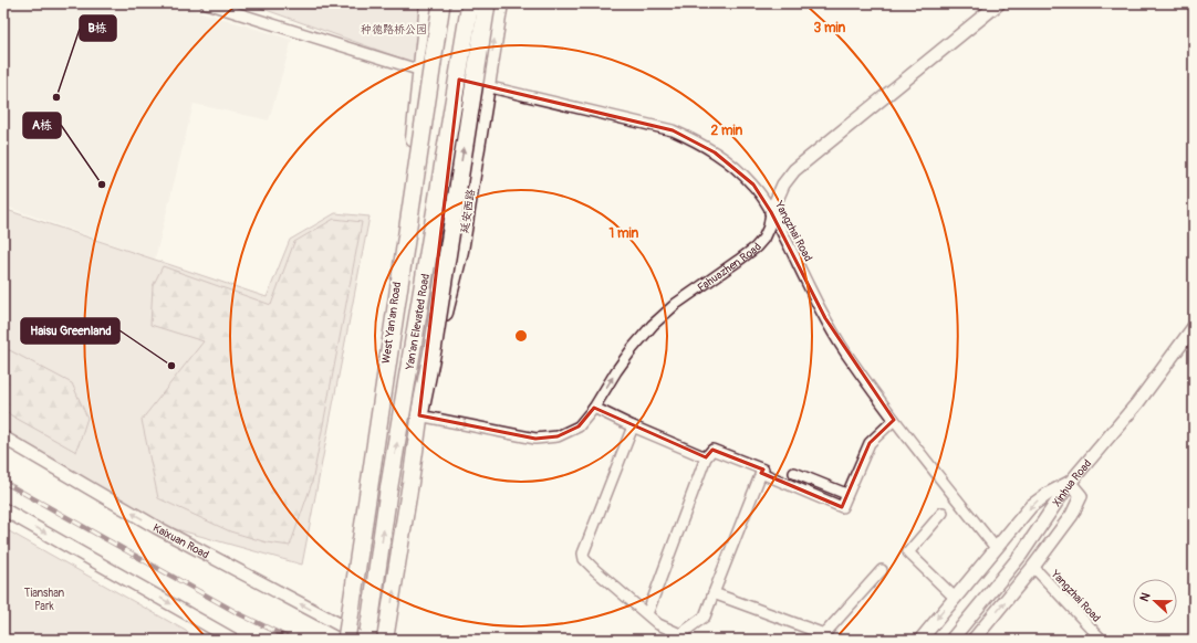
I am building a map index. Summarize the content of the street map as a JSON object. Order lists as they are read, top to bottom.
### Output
{
  "streets": {
    "highway": ["Yan'an Elevated Road"],
    "main road": ["延安西路", "West Yan'an Road"],
    "street": [
      "Yangzhai Road",
      "Fahuazhen Road",
      "Xinhua Road",
      "Kaixuan Road"
    ]
  },
  "crossings": [
    ["延安西路", "Yangzhai Road"],
    ["延安西路", "Fahuazhen Road"],
    ["Yangzhai Road", "Fahuazhen Road"],
    ["Yan'an Elevated Road", "West Yan'an Road"],
    ["Yan'an Elevated Road", "Kaixuan Road"],
    ["West Yan'an Road", "Kaixuan Road"]
  ],
  "one_way": ["Fahuazhen Road"],
  "parks": ["种德路桥公园", "Tianshan Park"],
  "places": ["B栋", "A栋", "Haisu Greenland"],
  "north": "left",
  "rings": ["3 min", "2 min", "1 min"]
}
